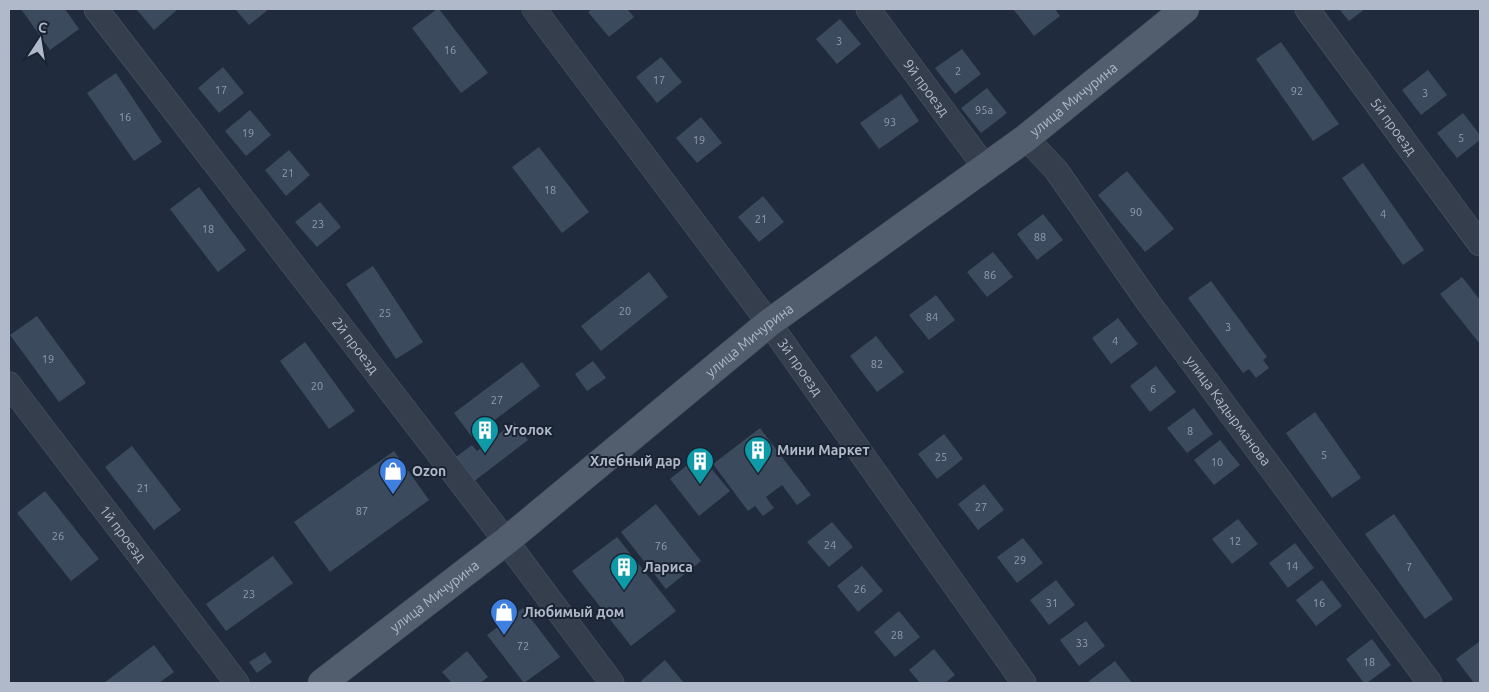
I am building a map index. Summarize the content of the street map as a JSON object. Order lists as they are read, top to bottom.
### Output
{
  "streets": {
    "main road": ["улица Мичурина"],
    "street": [
      "9й проезд",
      "5й проезд",
      "2й проезд",
      "3й проезд",
      "улица Кадырманова",
      "1й проезд"
    ]
  },
  "crossings": [
    ["9й проезд", "улица Мичурина"],
    ["улица Мичурина", "2й проезд"],
    ["улица Мичурина", "3й проезд"],
    ["улица Мичурина", "улица Кадырманова"]
  ],
  "places": {
    "building": [
      "Уголок",
      "Мини Маркет",
      "Хлебный дар",
      "Лариса"
    ],
    "shop": ["Ozon", "Любимый дом"]
  },
  "house_numbers": [
    "3",
    "16",
    "2",
    "17",
    "17",
    "92",
    "3",
    "95а",
    "16",
    "93",
    "19",
    "5",
    "19",
    "21",
    "18",
    "90",
    "4",
    "21",
    "23",
    "18",
    "88",
    "86",
    "20",
    "25",
    "84",
    "3",
    "4",
    "19",
    "82",
    "20",
    "6",
    "27",
    "8",
    "5",
    "25",
    "10",
    "21",
    "27",
    "87",
    "26",
    "12",
    "24",
    "76",
    "29",
    "14",
    "7",
    "26",
    "23",
    "31",
    "16",
    "28",
    "33",
    "72",
    "18"
  ],
  "north": "top"
}
